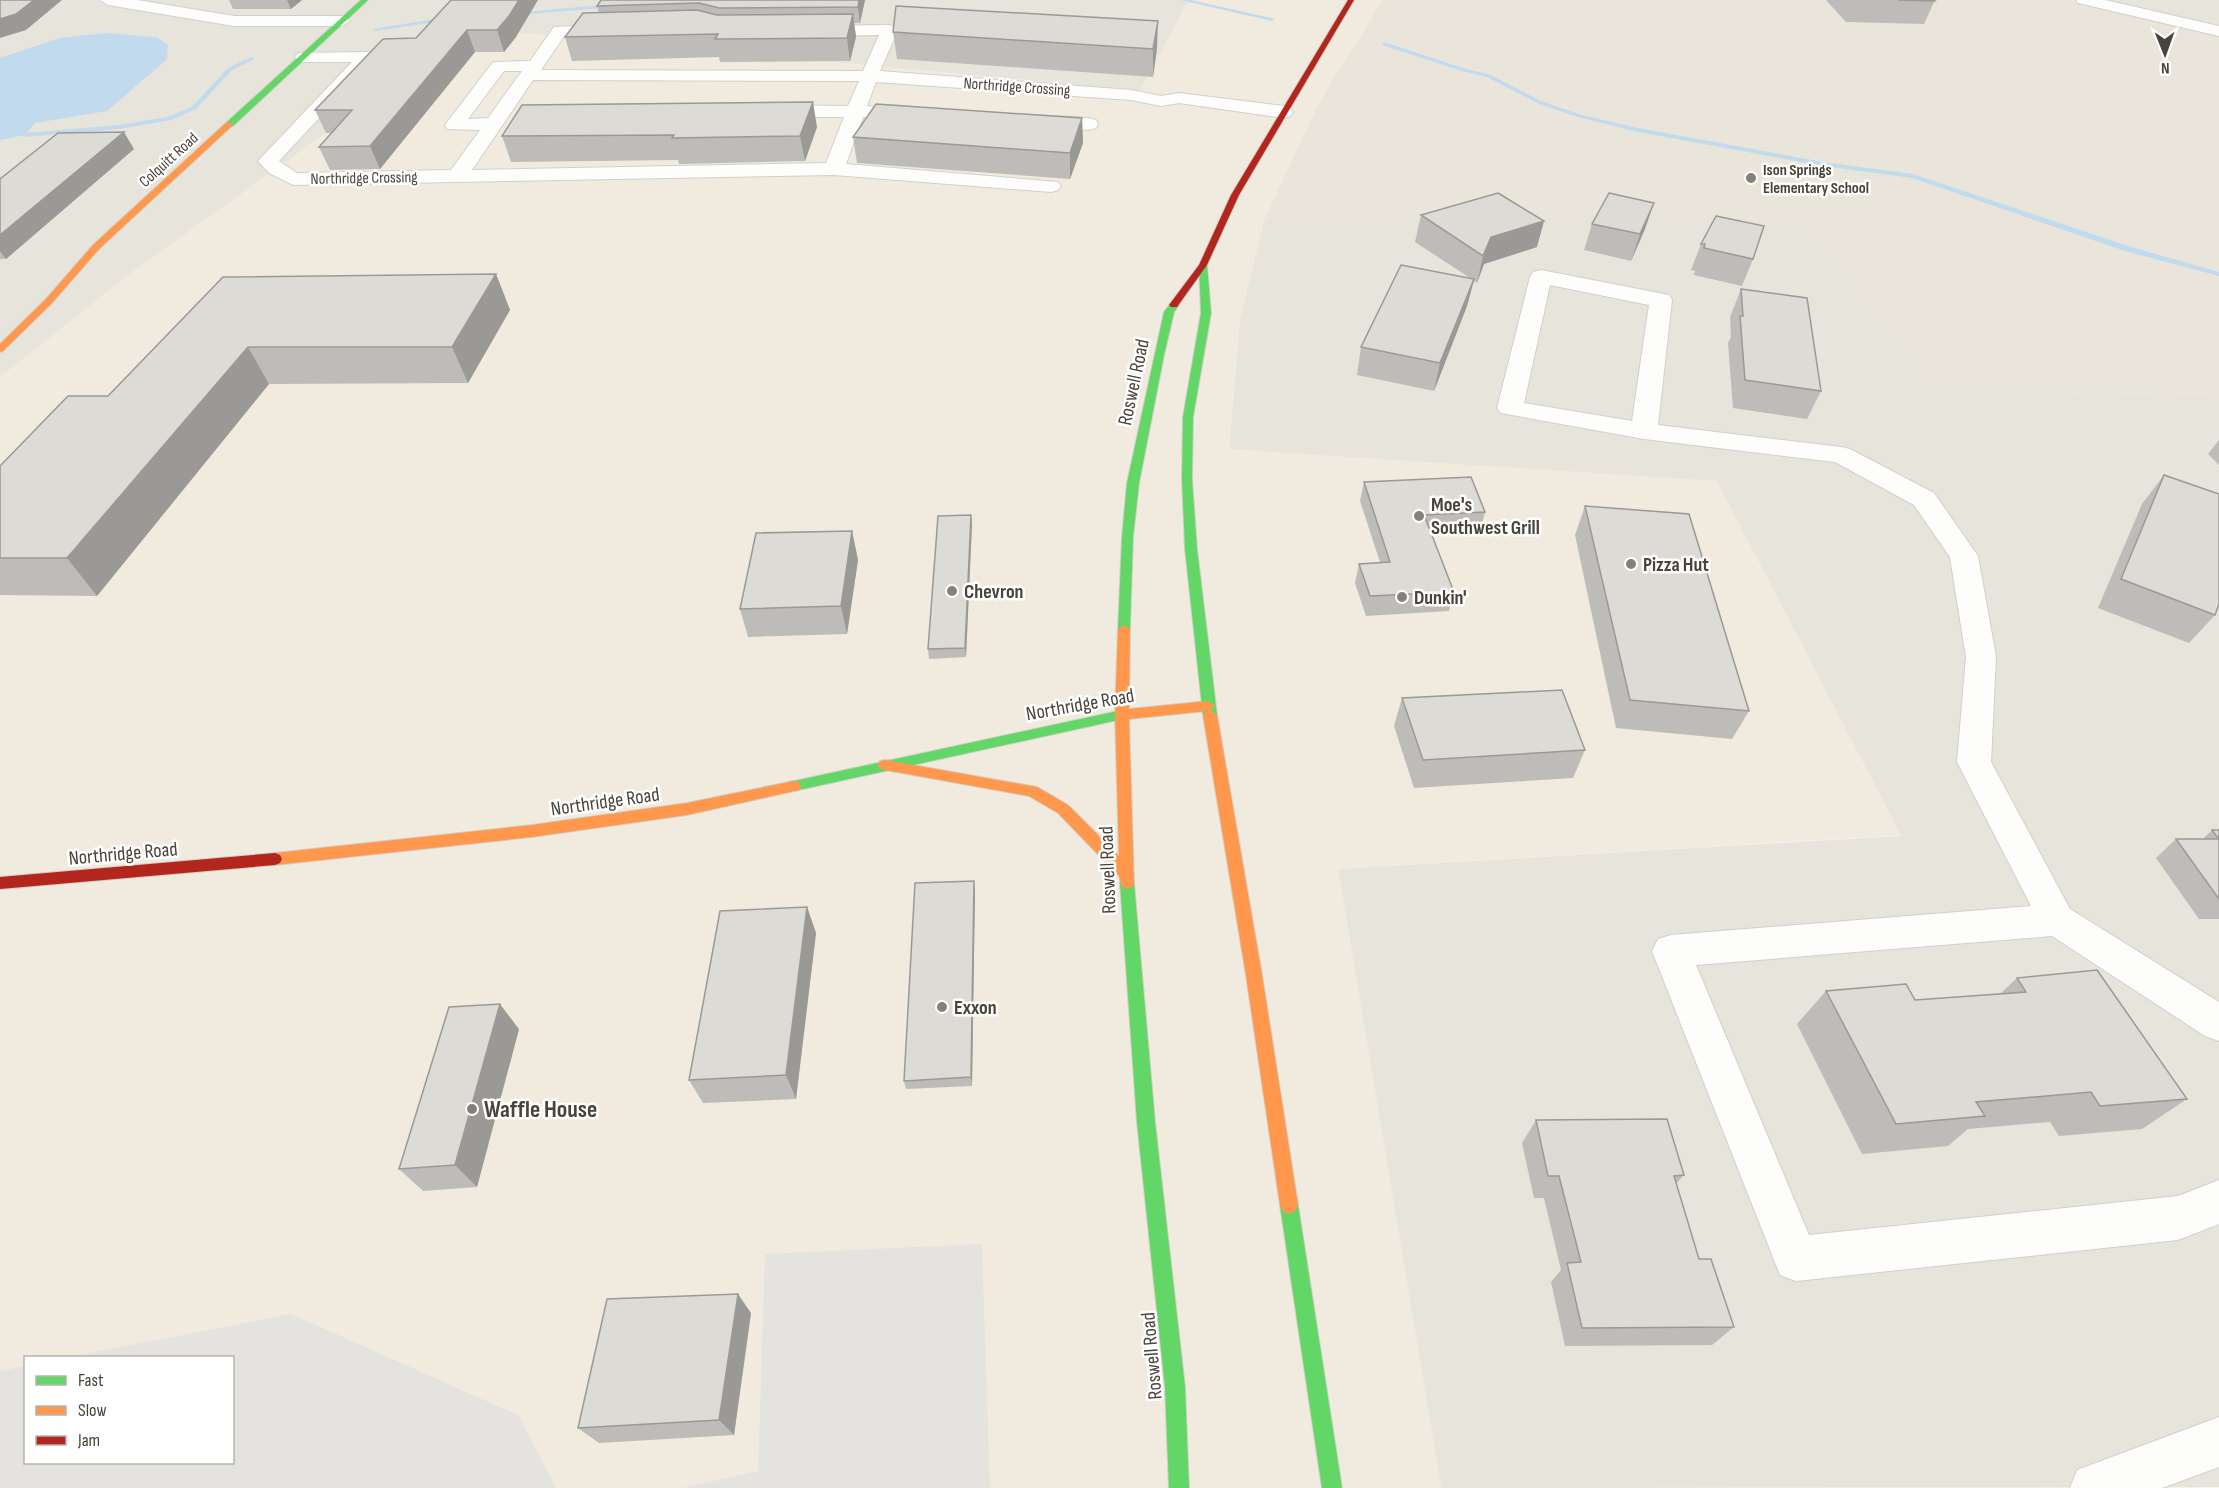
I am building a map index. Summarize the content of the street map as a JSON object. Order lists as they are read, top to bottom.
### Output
{
  "streets": {
    "main road": ["Colquitt Road", "Roswell Road", "Northridge Road"],
    "street": ["Northridge Crossing"]
  },
  "crossings": [
    ["Northridge Crossing", "Colquitt Road"],
    ["Northridge Crossing", "Roswell Road"],
    ["Roswell Road", "Northridge Road"]
  ],
  "places": [
    "Ison Springs Elementary School",
    "Moe's Southwest Grill",
    "Pizza Hut",
    "Chevron",
    "Dunkin'",
    "Exxon",
    "Waffle House"
  ],
  "legend": ["Fast", "Slow", "Jam"],
  "north": "bottom"
}
